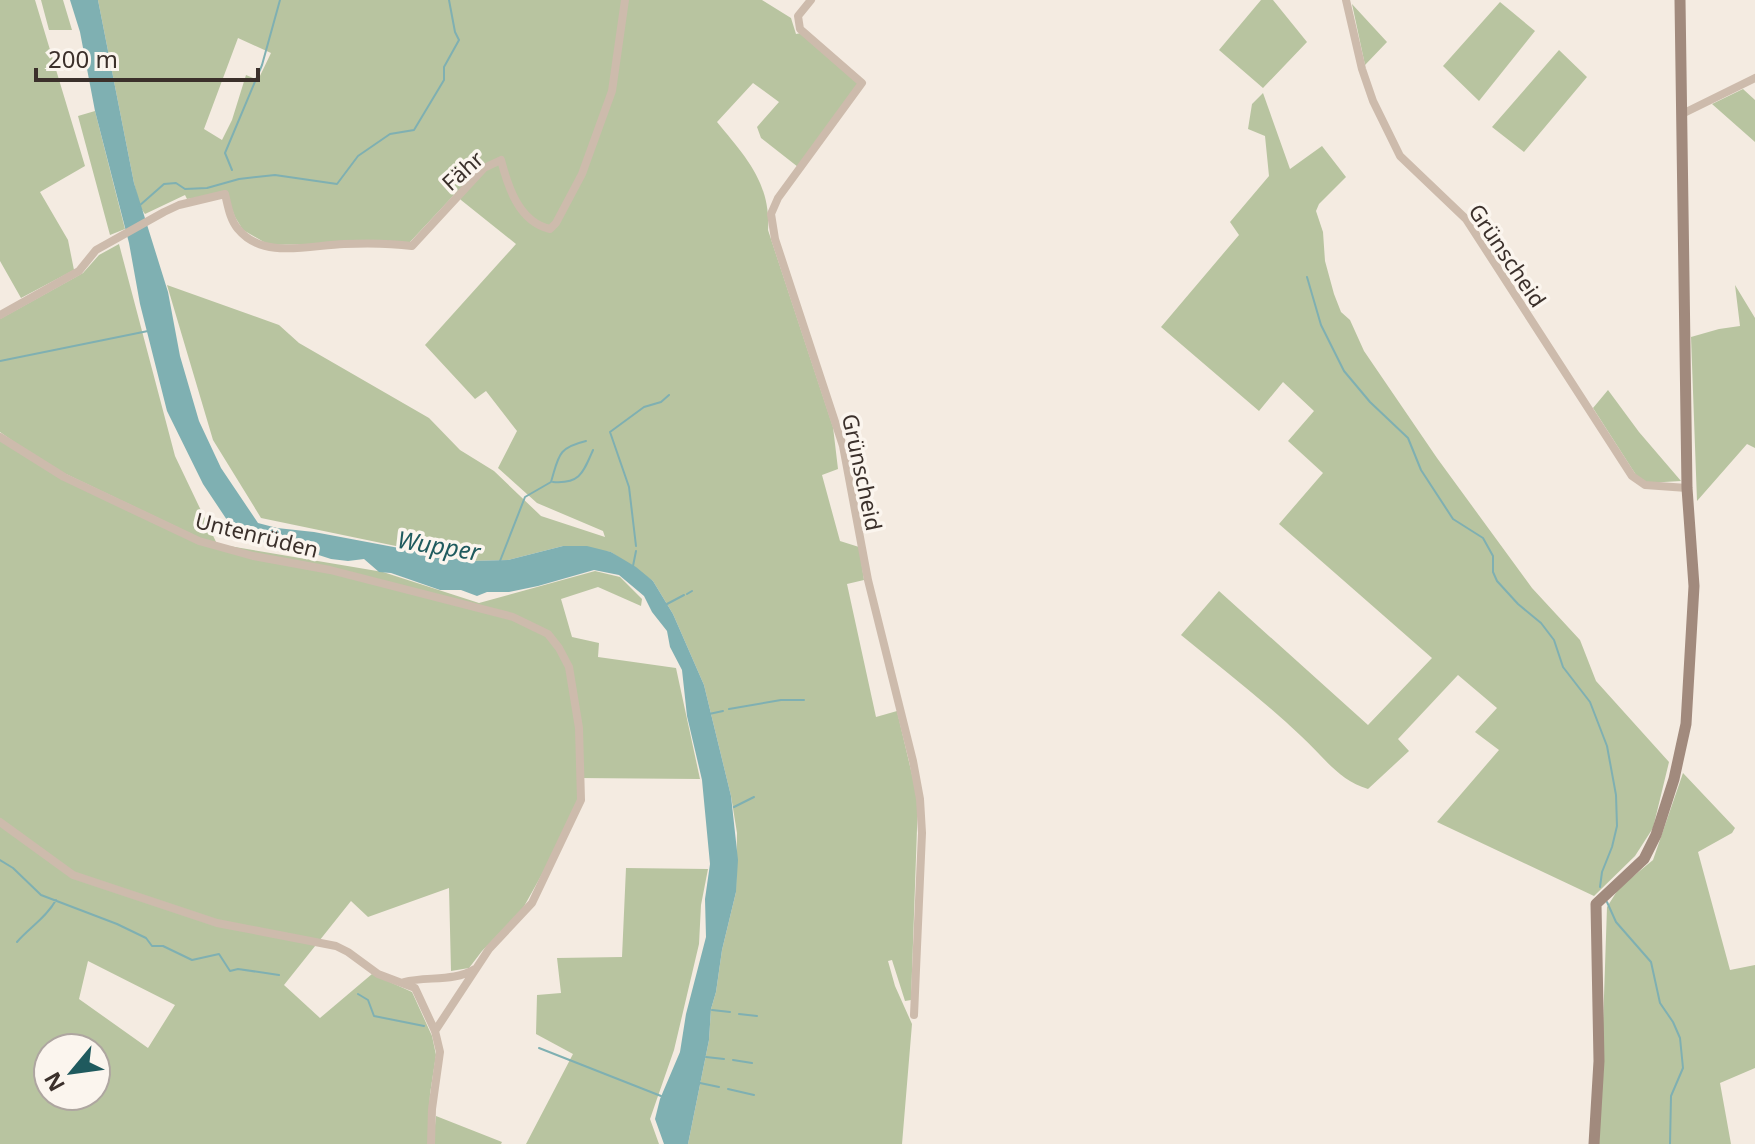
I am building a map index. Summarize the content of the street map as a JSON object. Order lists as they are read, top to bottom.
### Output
{
  "streets": {
    "street": ["Fähr", "Grünscheid", "Untenrüden"]
  },
  "water": ["Wupper"],
  "scale_bar": "200 m",
  "north": "bottom left"
}
